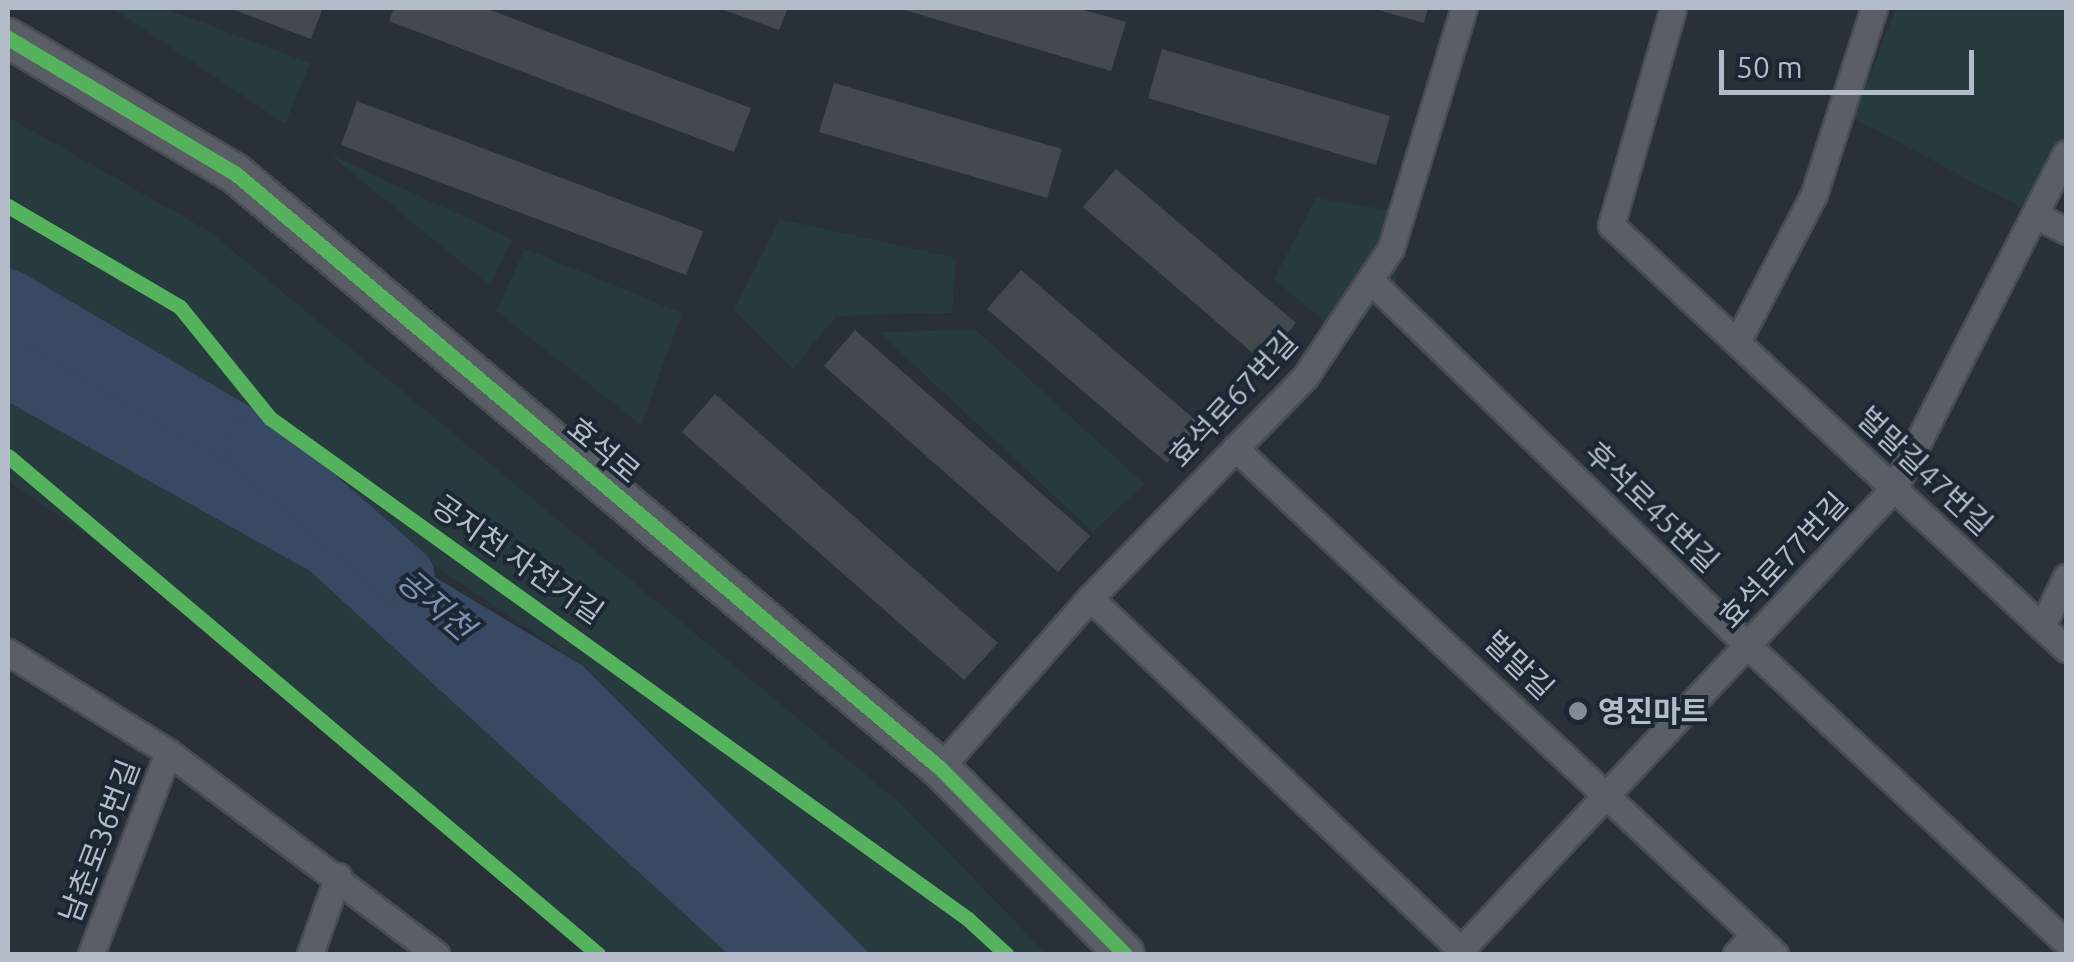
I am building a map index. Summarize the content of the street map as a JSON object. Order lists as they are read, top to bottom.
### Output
{
  "streets": {
    "street": [
      "효석로67번길",
      "효석로",
      "벌말길47번길",
      "후석로45번길",
      "효석로77번길",
      "벌말길",
      "남춘로36번길"
    ],
    "cycle path": ["공지천 자전거길"]
  },
  "crossings": [
    ["효석로67번길", "효석로"],
    ["효석로67번길", "후석로45번길"],
    ["효석로67번길", "효석로77번길"],
    ["효석로67번길", "벌말길"],
    ["벌말길47번길", "효석로77번길"],
    ["후석로45번길", "효석로77번길"],
    ["효석로77번길", "벌말길"]
  ],
  "water": ["공지천"],
  "places": ["영진마트"],
  "scale_bar": "50 m"
}
